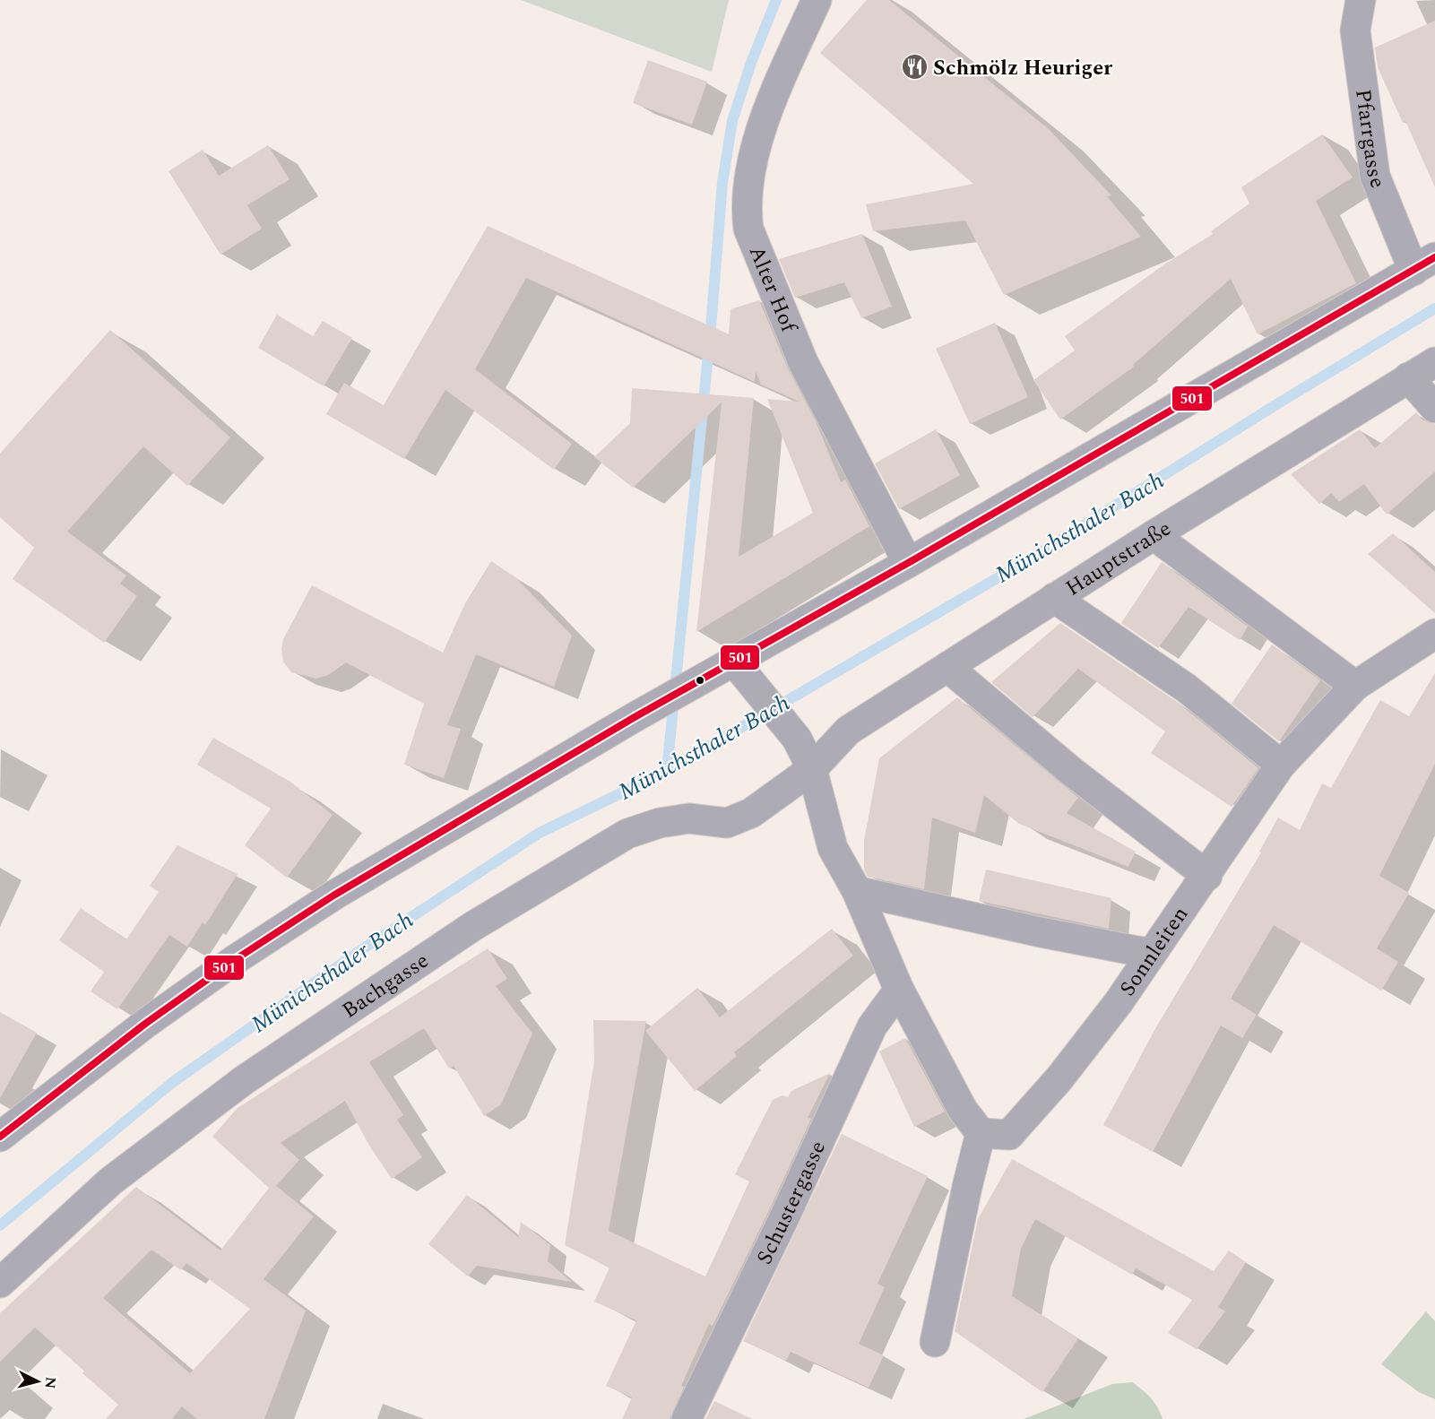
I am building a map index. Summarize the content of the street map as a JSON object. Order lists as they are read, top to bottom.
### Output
{
  "streets": {
    "street": [
      "Pfarrgasse",
      "Alter Hof",
      "Hauptstraße",
      "Sonnleiten",
      "Bachgasse",
      "Schustergasse"
    ]
  },
  "crossings": [
    ["Hauptstraße", "Bachgasse"]
  ],
  "water": ["Münichsthaler Bach"],
  "places": {
    "restaurant": ["Schmölz Heuriger"]
  },
  "lines": ["transit line 501"],
  "north": "right"
}
